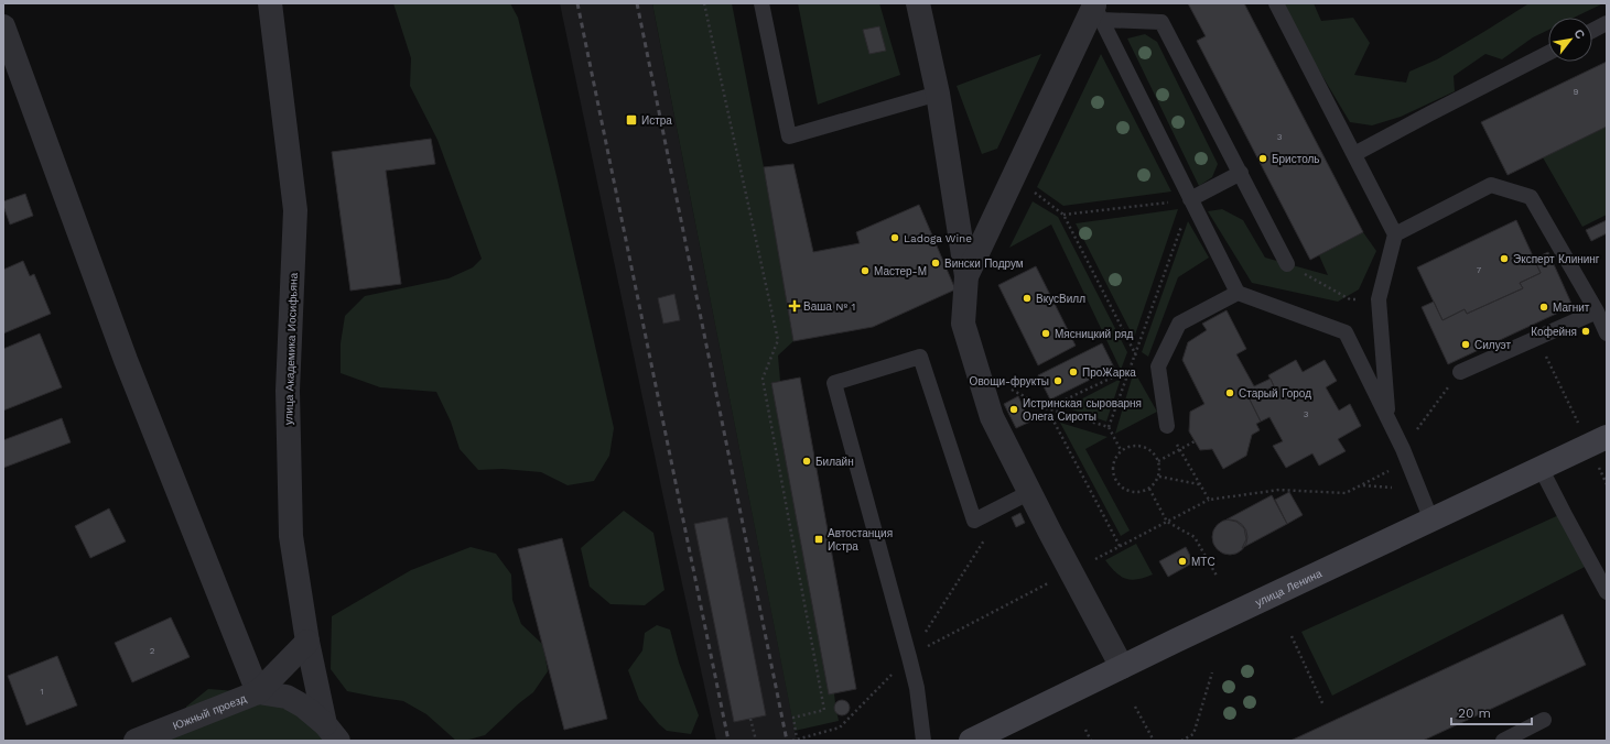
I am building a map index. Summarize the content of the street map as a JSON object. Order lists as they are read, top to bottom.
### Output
{
  "streets": {
    "main road": ["улица Ленина"],
    "street": ["улица Академика Иосифьяна", "Южный проезд"]
  },
  "places": {
    "transit": ["Истра", "Автостанция Истра"],
    "other": [
      "Бристоль",
      "Ladoga Wine",
      "Эксперт Клининг",
      "Вински Подрум",
      "Мастер-М",
      "ВкусВилл",
      "Магнит",
      "Кофейня",
      "Мясницкий ряд",
      "Силуэт",
      "ПроЖарка",
      "Овощи-фрукты",
      "Старый Город",
      "Истринская сыроварня Олега Сироты",
      "Билайн",
      "МТС"
    ],
    "health": ["Ваша № 1"]
  },
  "house_numbers": [
    "9",
    "3",
    "7",
    "3",
    "2",
    "1"
  ],
  "scale_bar": "20 m",
  "north": "top right"
}
